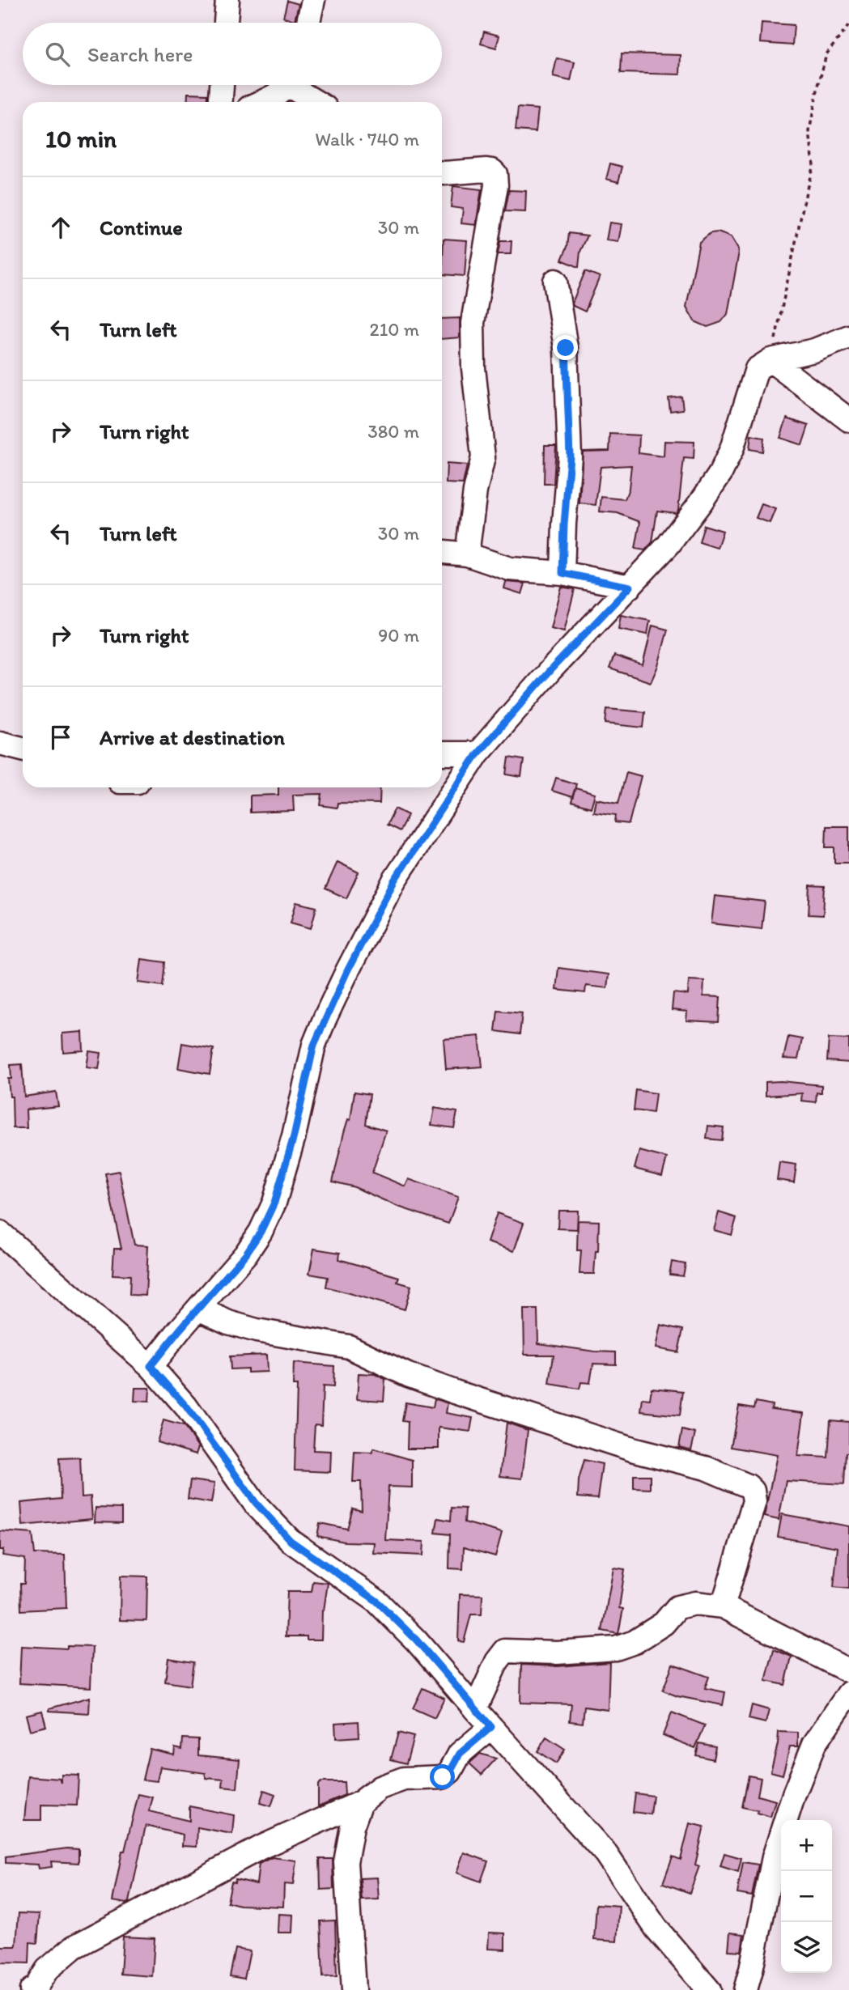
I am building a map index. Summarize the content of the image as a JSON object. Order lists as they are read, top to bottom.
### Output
{
  "page": {
    "search": "Search here",
    "heading": ["10 min", "Walk · 740 m"],
    "list": [
      ["Continue", "30 m"],
      ["Turn left", "210 m"],
      ["Turn right", "380 m"],
      ["Turn left", "30 m"],
      ["Turn right", "90 m"],
      "Arrive at destination"
    ],
    "map_buttons": ["+", "−"]
  }
}
